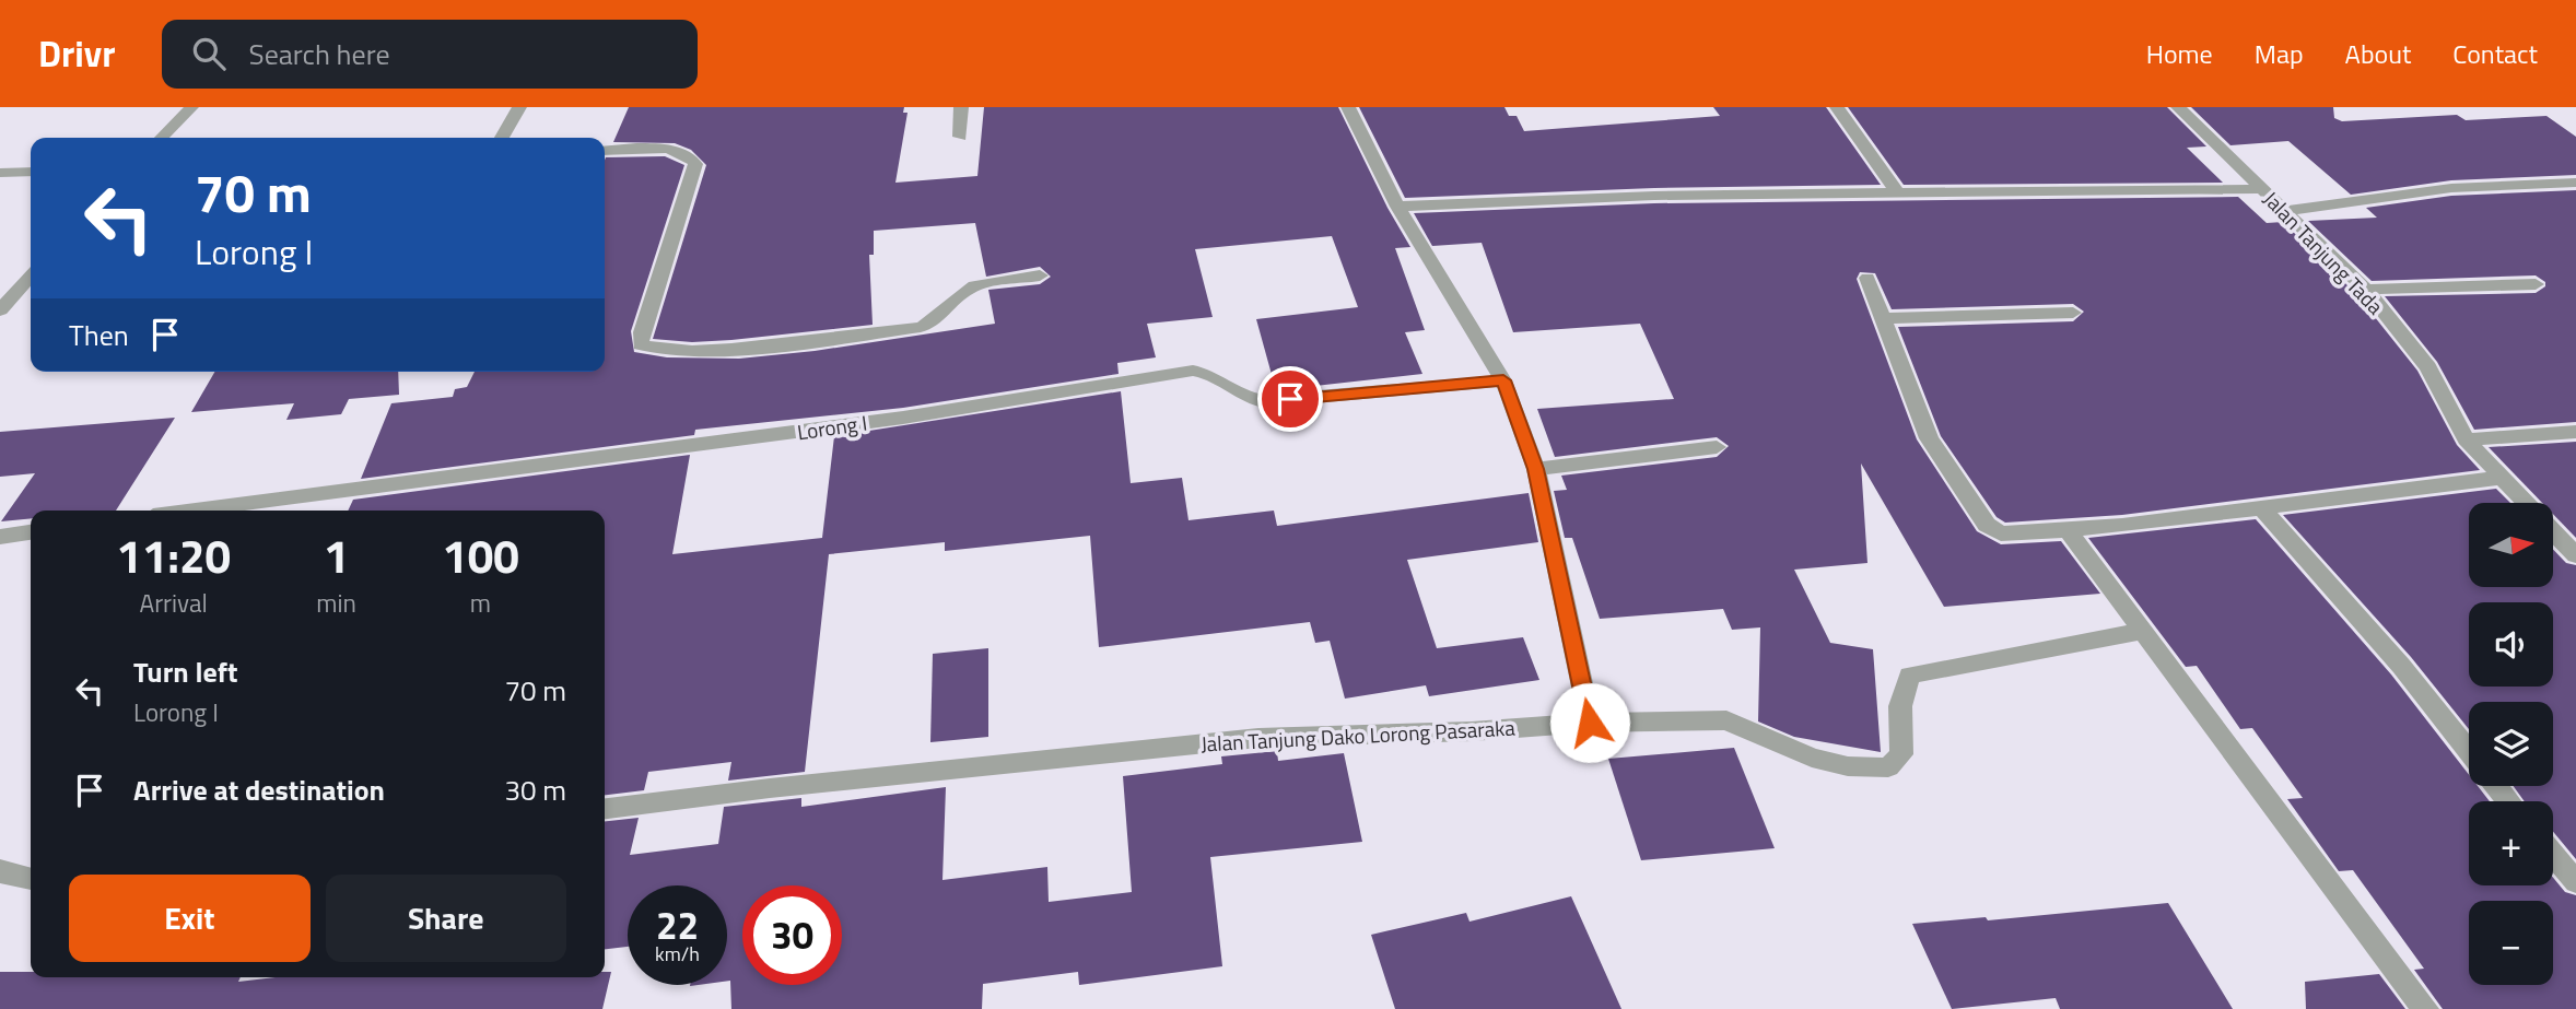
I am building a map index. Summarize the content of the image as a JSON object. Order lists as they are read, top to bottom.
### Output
{
  "streets": {
    "street": ["Jalan Tanjung Tada", "Lorong I", "Jalan Tanjung Dako Lorong Pasaraka"]
  },
  "north": "right",
  "page": {
    "header": "Drivr",
    "search": "Search here",
    "nav": [
      "Home",
      "Map",
      "About",
      "Contact"
    ],
    "turn": ["70 m", "Lorong I"],
    "then": "Then",
    "map_buttons": ["+", "−"],
    "eta": [
      "11:20",
      "Arrival",
      "1",
      "min",
      "100",
      "m"
    ],
    "list": [
      {
        "name": "Turn left",
        "note": "Lorong I",
        "value": "70 m"
      },
      {
        "name": "Arrive at destination",
        "value": "30 m"
      }
    ],
    "buttons": ["Exit", "Share"],
    "speed": "22 km/h",
    "limit": "30"
  }
}
